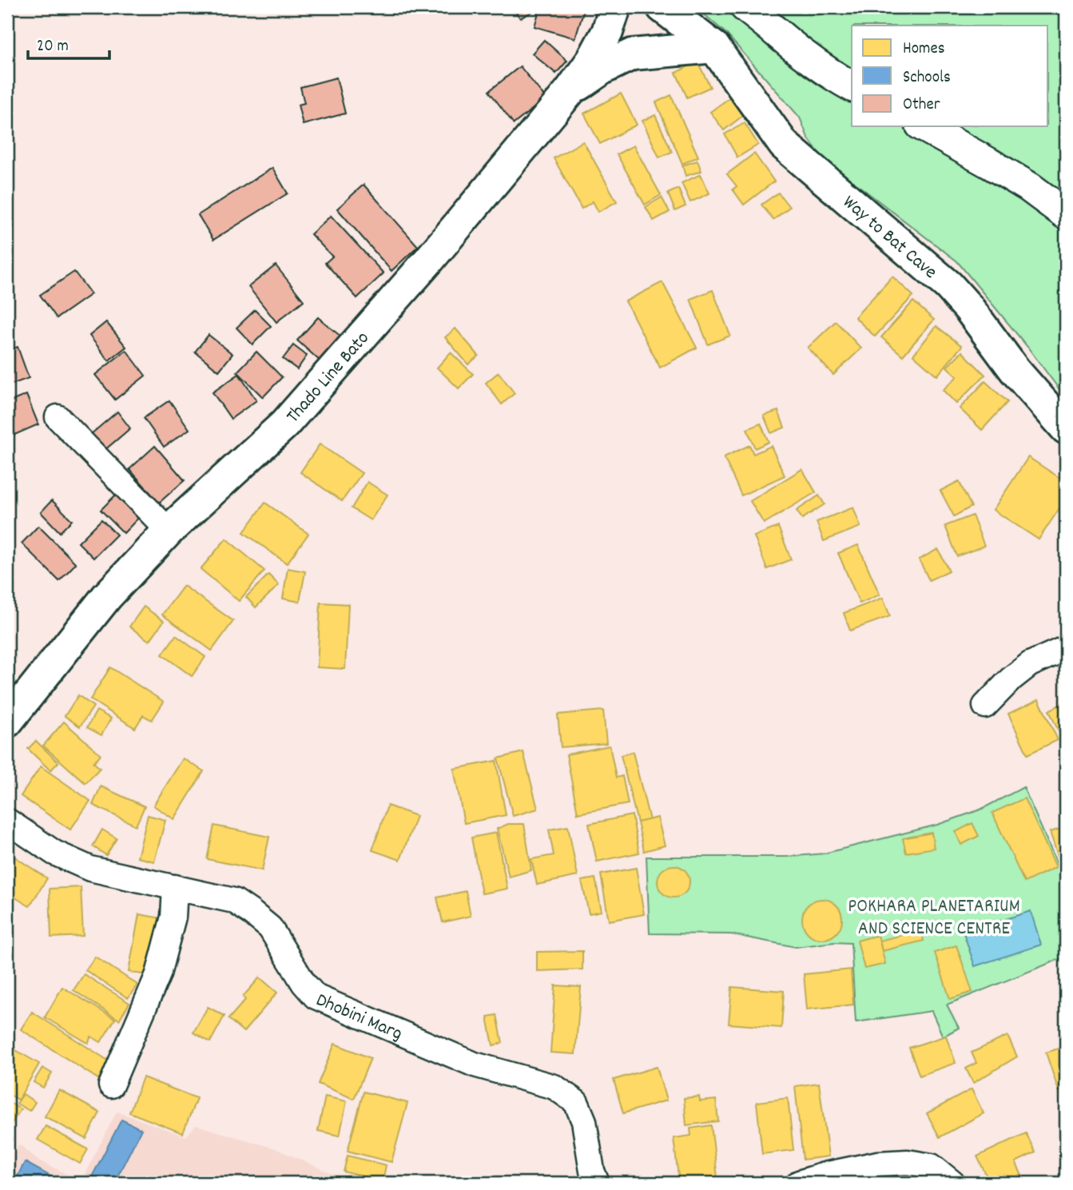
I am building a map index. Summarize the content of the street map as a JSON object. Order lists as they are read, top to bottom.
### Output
{
  "streets": {
    "main road": ["Way to Bat Cave", "Thado Line Bato"],
    "street": ["Dhobini Marg"]
  },
  "parks": ["POKHARA PLANETARIUM AND SCIENCE CENTRE"],
  "legend": ["Homes", "Schools", "Other"],
  "scale_bar": "20 m"
}
